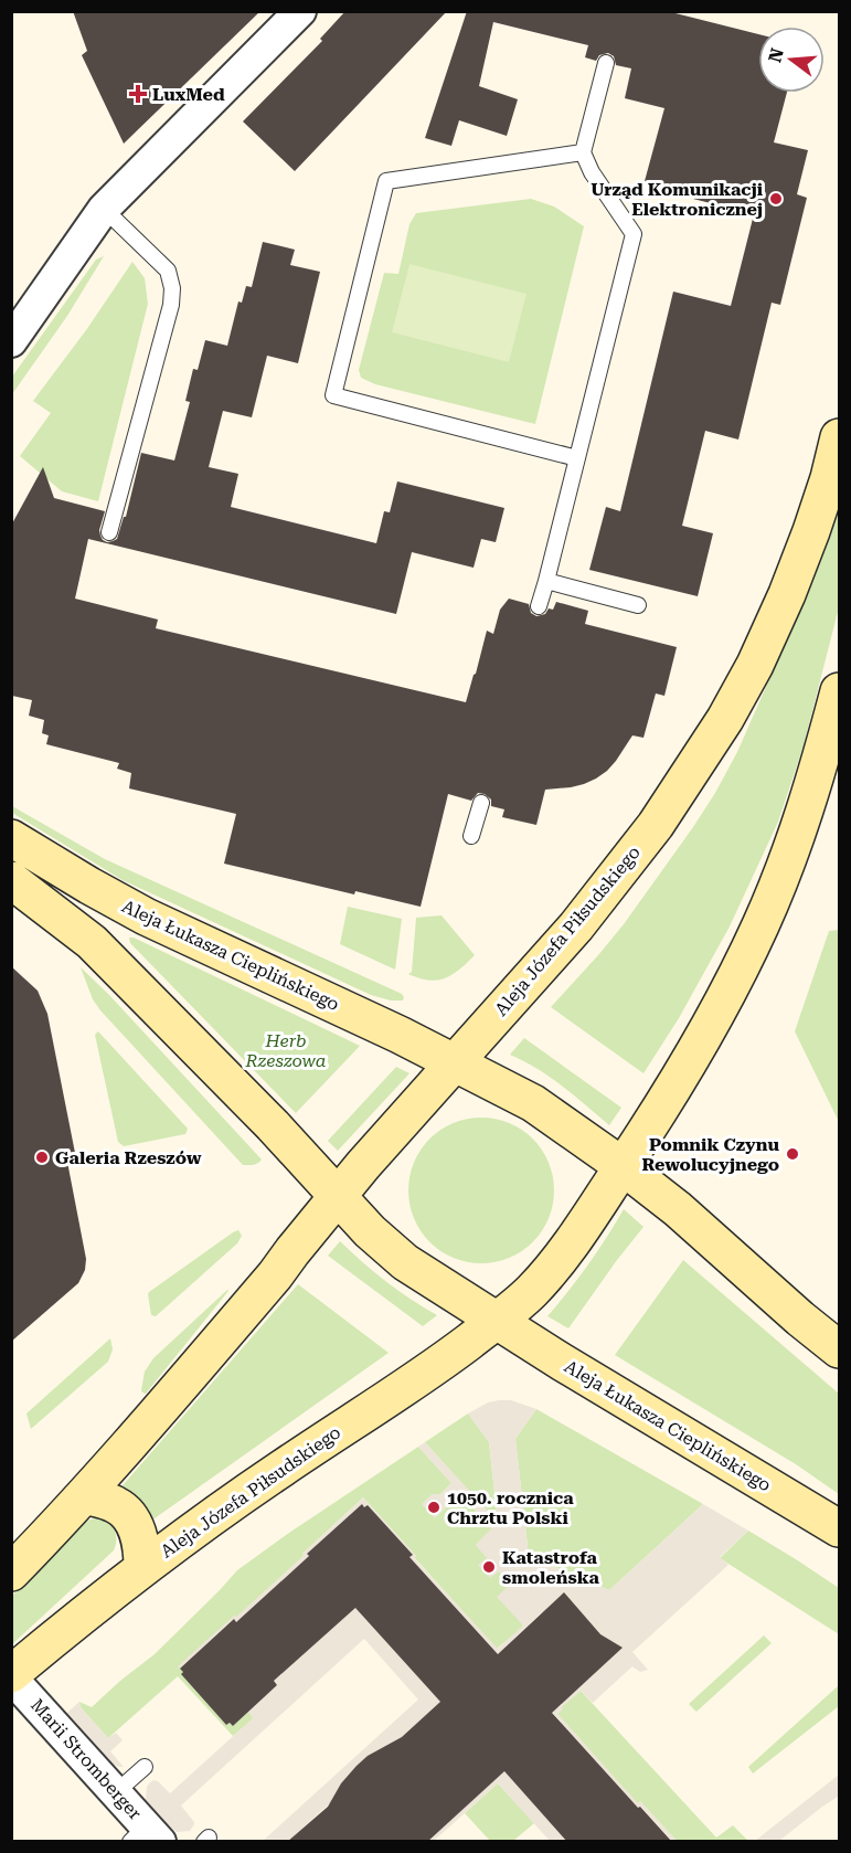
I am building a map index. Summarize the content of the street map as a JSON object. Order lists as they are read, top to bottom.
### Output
{
  "streets": {
    "main road": ["Aleja Józefa Piłsudskiego", "Aleja Łukasza Cieplińskiego"],
    "street": ["Marii Stromberger"]
  },
  "crossings": [
    ["Aleja Józefa Piłsudskiego", "Aleja Łukasza Cieplińskiego"],
    ["Aleja Józefa Piłsudskiego", "Marii Stromberger"]
  ],
  "parks": ["Herb Rzeszowa"],
  "places": {
    "health": ["LuxMed"],
    "other": [
      "Urząd Komunikacji Elektronicznej",
      "Pomnik Czynu Rewolucyjnego",
      "Galeria Rzeszów",
      "1050. rocznica Chrztu Polski",
      "Katastrofa smoleńska"
    ]
  },
  "north": "left"
}
